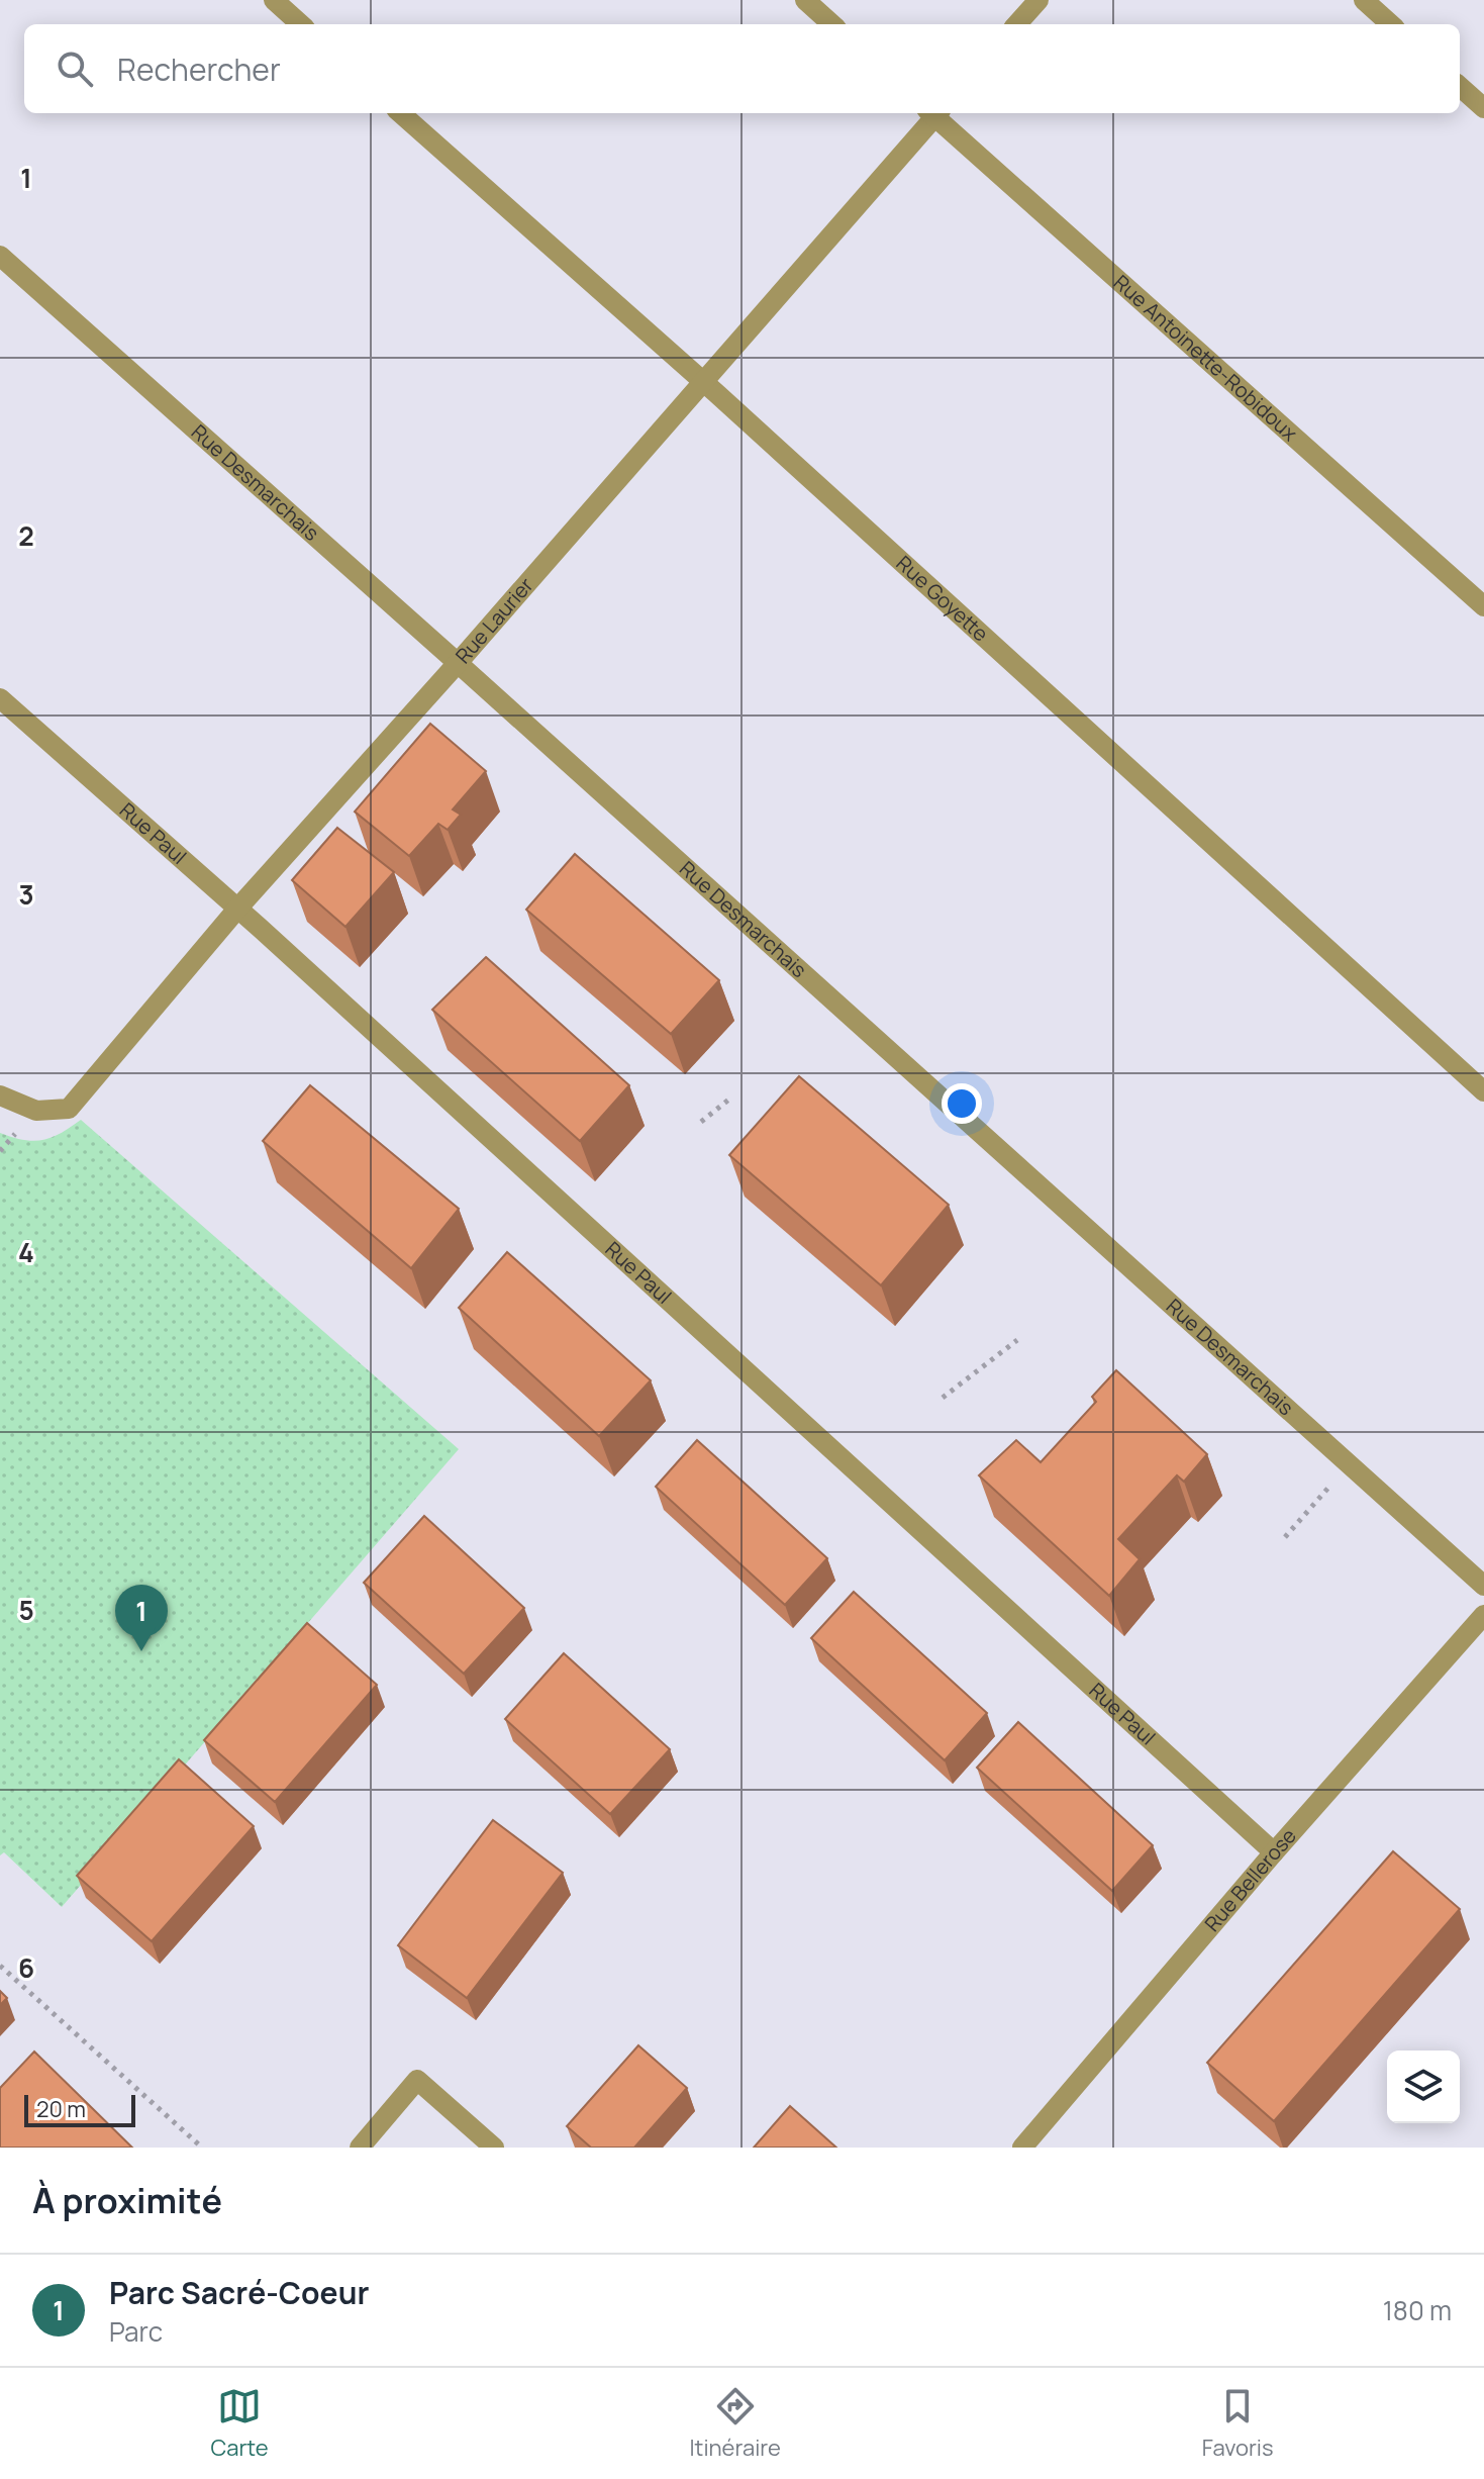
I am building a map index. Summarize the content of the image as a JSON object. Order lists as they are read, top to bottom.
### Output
{
  "streets": {
    "street": [
      "Rue Antoinette-Robidoux",
      "Rue Desmarchais",
      "Rue Goyette",
      "Rue Laurier",
      "Rue Paul",
      "Rue Bellerose"
    ]
  },
  "crossings": [
    ["Rue Desmarchais", "Rue Laurier"],
    ["Rue Goyette", "Rue Laurier"],
    ["Rue Laurier", "Rue Paul"],
    ["Rue Paul", "Rue Bellerose"]
  ],
  "scale_bar": "20 m",
  "page": {
    "search": "Rechercher",
    "pins": "1",
    "scale": "20 m",
    "heading": "À proximité",
    "list": [
      {
        "mark": "1",
        "name": "Parc Sacré-Coeur",
        "note": "Parc",
        "value": "180 m"
      }
    ],
    "nav": ["Carte", "Itinéraire", "Favoris"]
  },
  "grid": {
    "rows": [
      "1",
      "2",
      "3",
      "4",
      "5",
      "6"
    ]
  }
}
